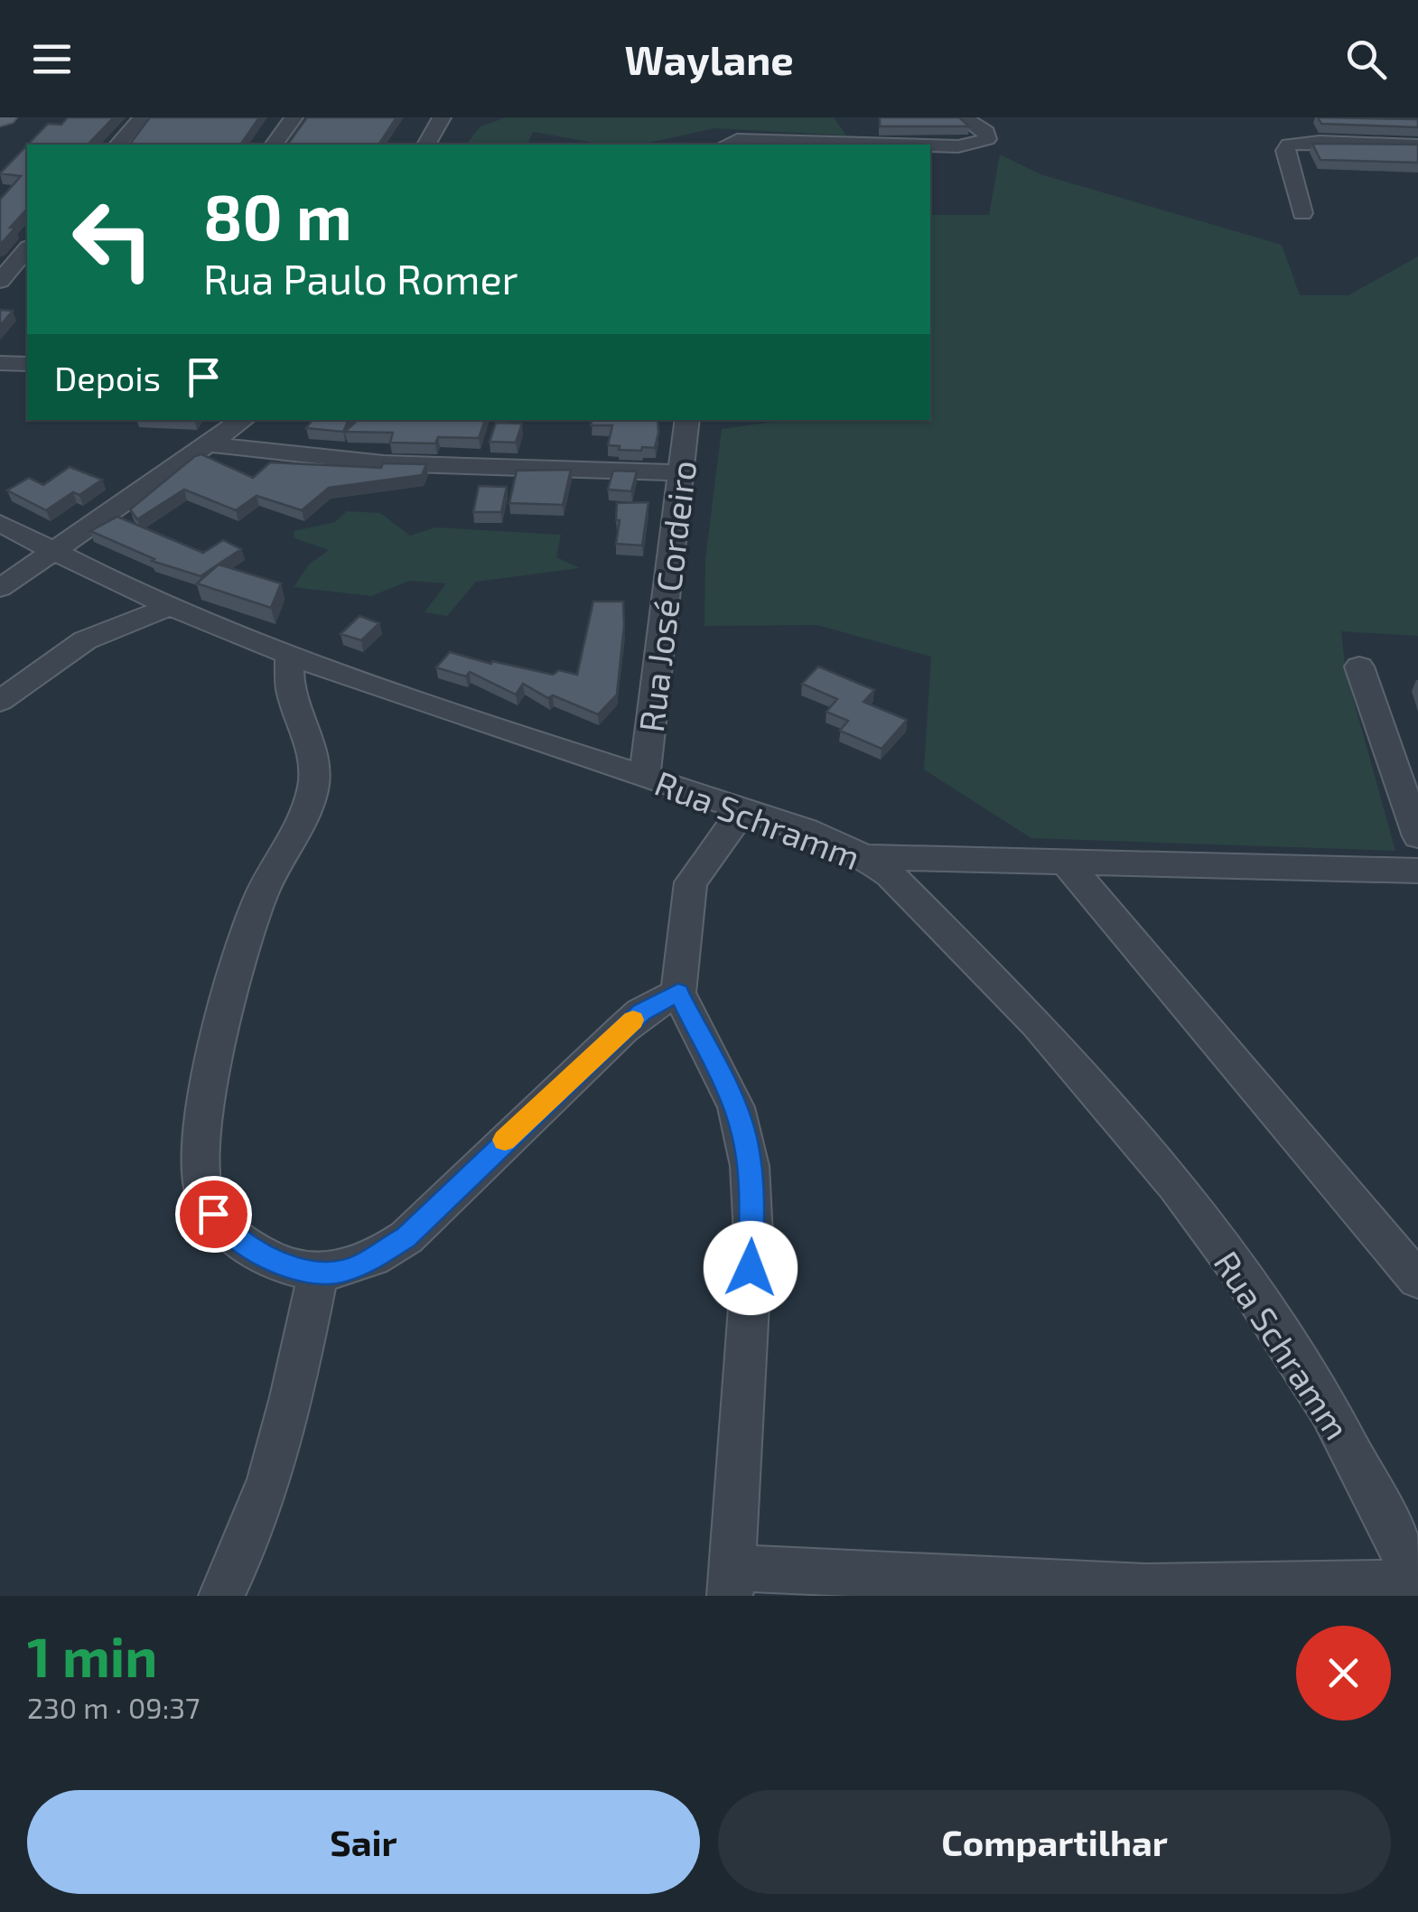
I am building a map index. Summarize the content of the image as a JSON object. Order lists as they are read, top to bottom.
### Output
{
  "streets": {
    "street": ["Rua José Cordeiro", "Rua Schramm"]
  },
  "crossings": [
    ["Rua José Cordeiro", "Rua Schramm"]
  ],
  "page": {
    "header": "Waylane",
    "turn": ["80 m", "Rua Paulo Romer"],
    "then": "Depois",
    "heading": ["1 min", "230 m · 09:37"],
    "buttons": ["Sair", "Compartilhar"]
  }
}
